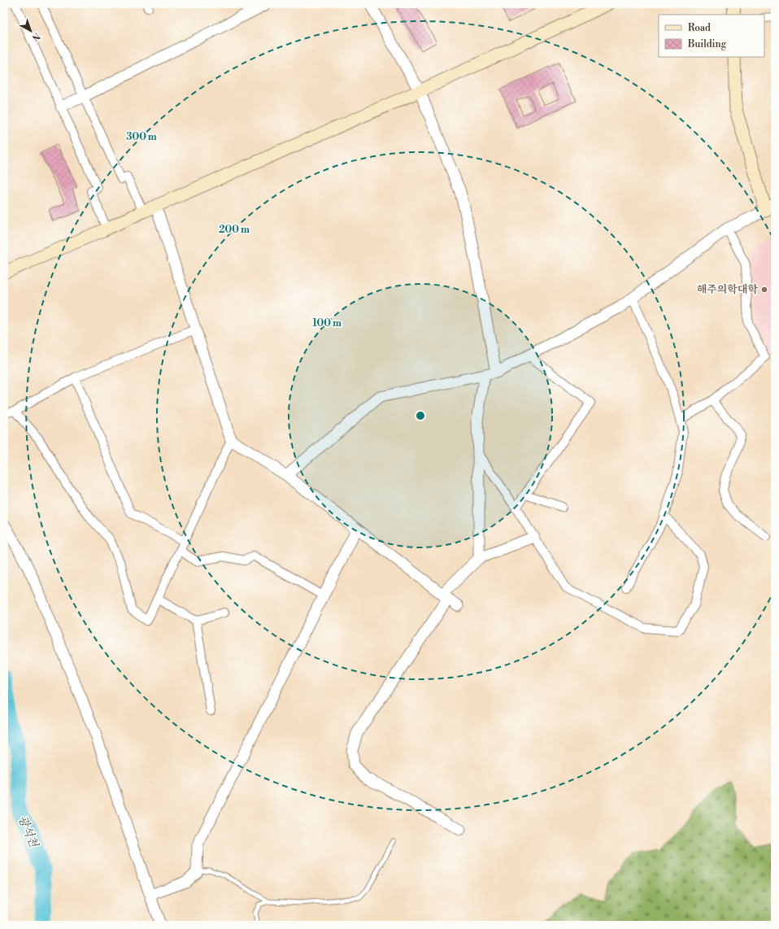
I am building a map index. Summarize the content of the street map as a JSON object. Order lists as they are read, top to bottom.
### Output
{
  "water": ["광석천"],
  "places": ["해주의학대학"],
  "legend": ["Road", "Building"],
  "north": "bottom right",
  "rings": ["300 m", "200 m", "100 m"]
}
